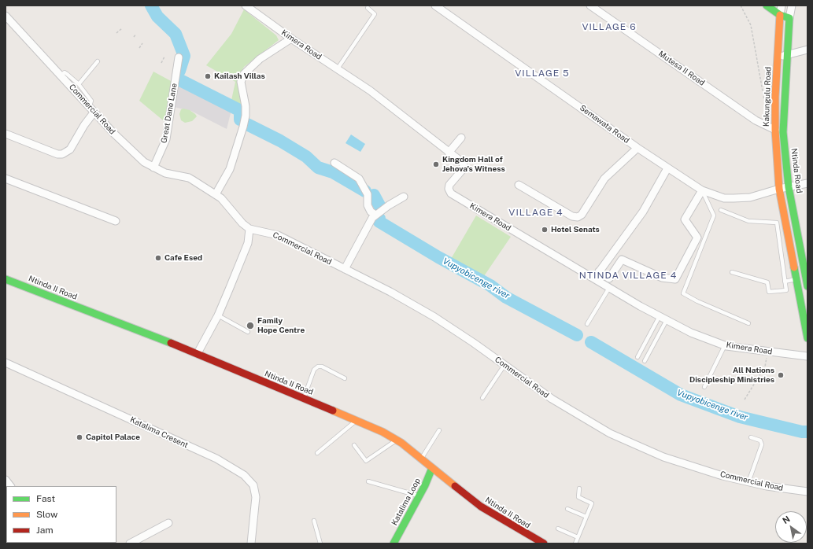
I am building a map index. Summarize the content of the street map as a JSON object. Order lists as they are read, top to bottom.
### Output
{
  "streets": {
    "street": [
      "Kimera Road",
      "Mutesa II Road",
      "Kakungulu Road",
      "Commercial Road",
      "Great Dane Lane",
      "Semawata Road",
      "Ntinda Road",
      "Ntinda II Road",
      "Katalima Cresent",
      "Katalima Loop"
    ]
  },
  "crossings": [
    ["Mutesa II Road", "Kakungulu Road"],
    ["Kakungulu Road", "Semawata Road"],
    ["Commercial Road", "Great Dane Lane"],
    ["Semawata Road", "Ntinda Road"],
    ["Ntinda II Road", "Katalima Loop"]
  ],
  "districts": [
    "VILLAGE 6",
    "VILLAGE 5",
    "VILLAGE 4",
    "NTINDA VILLAGE 4"
  ],
  "water": ["Vupyobicenge river"],
  "places": [
    "Kailash Villas",
    "Kingdom Hall of Jehova's Witness",
    "Hotel Senats",
    "Cafe Esed",
    "Family Hope Centre",
    "All Nations Discipleship Ministries",
    "Capitol Palace"
  ],
  "legend": ["Fast", "Slow", "Jam"],
  "north": "top left"
}
